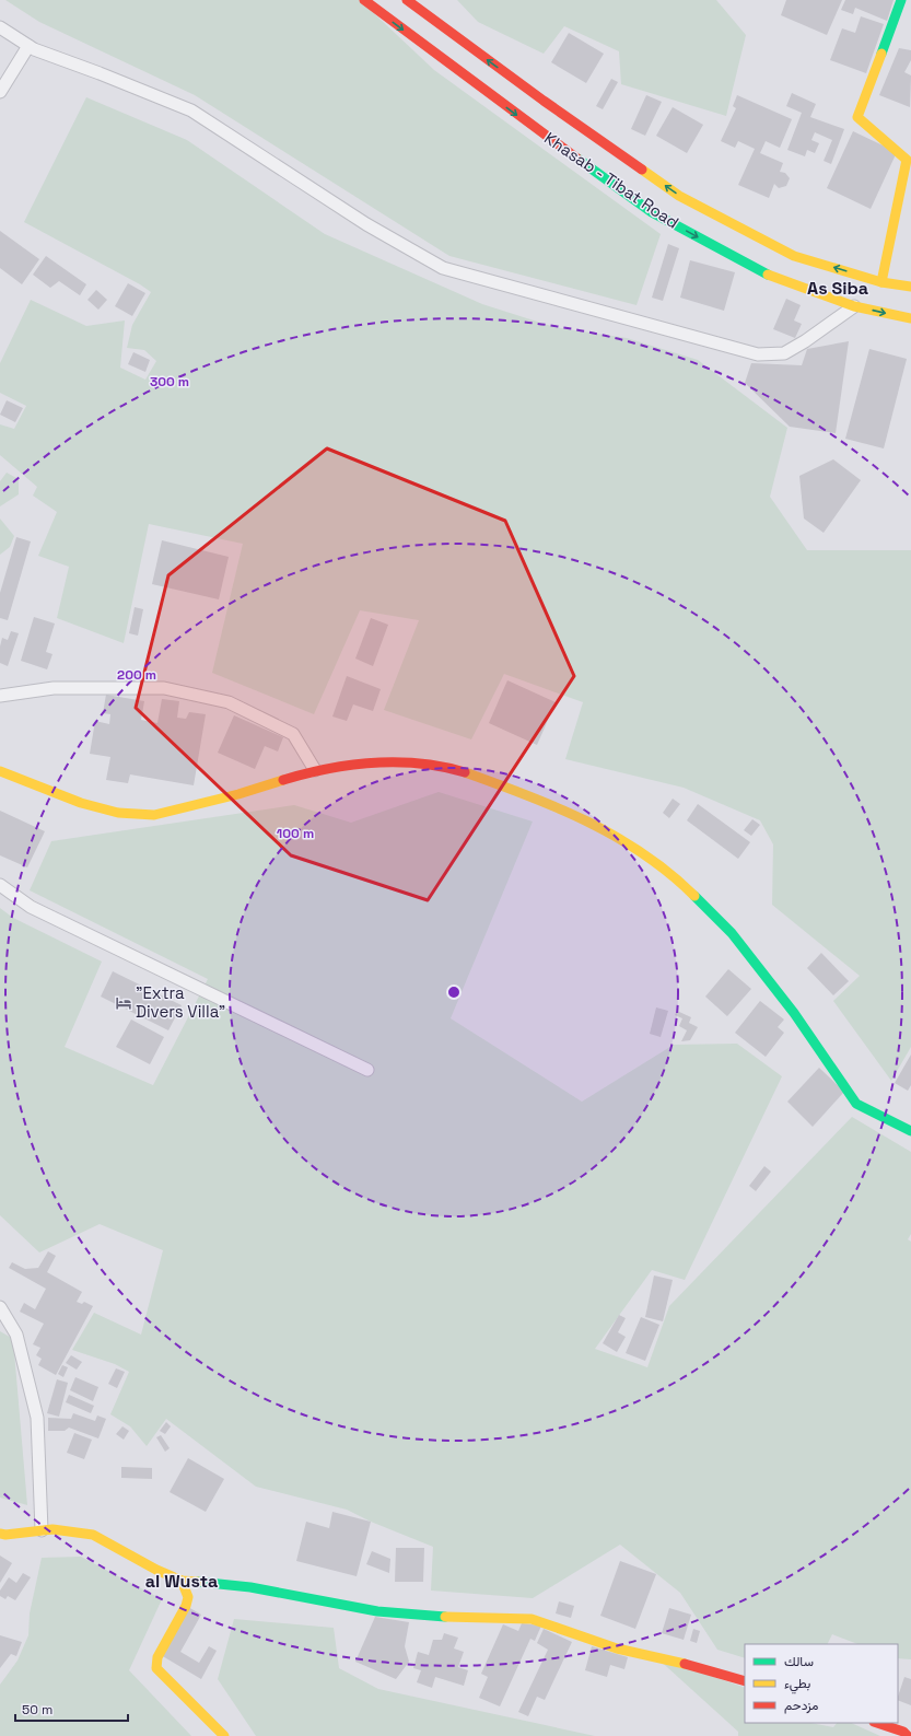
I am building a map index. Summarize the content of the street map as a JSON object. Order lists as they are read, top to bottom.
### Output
{
  "streets": {
    "main road": ["Khasab - Tibat Road"]
  },
  "districts": ["As Siba", "al Wusta"],
  "places": {
    "hotel": ["\"Extra Divers Villa\""]
  },
  "legend": ["سالك", "بطيء", "مزدحم"],
  "scale_bar": "50 m",
  "rings": ["300 m", "200 m", "100 m"]
}
